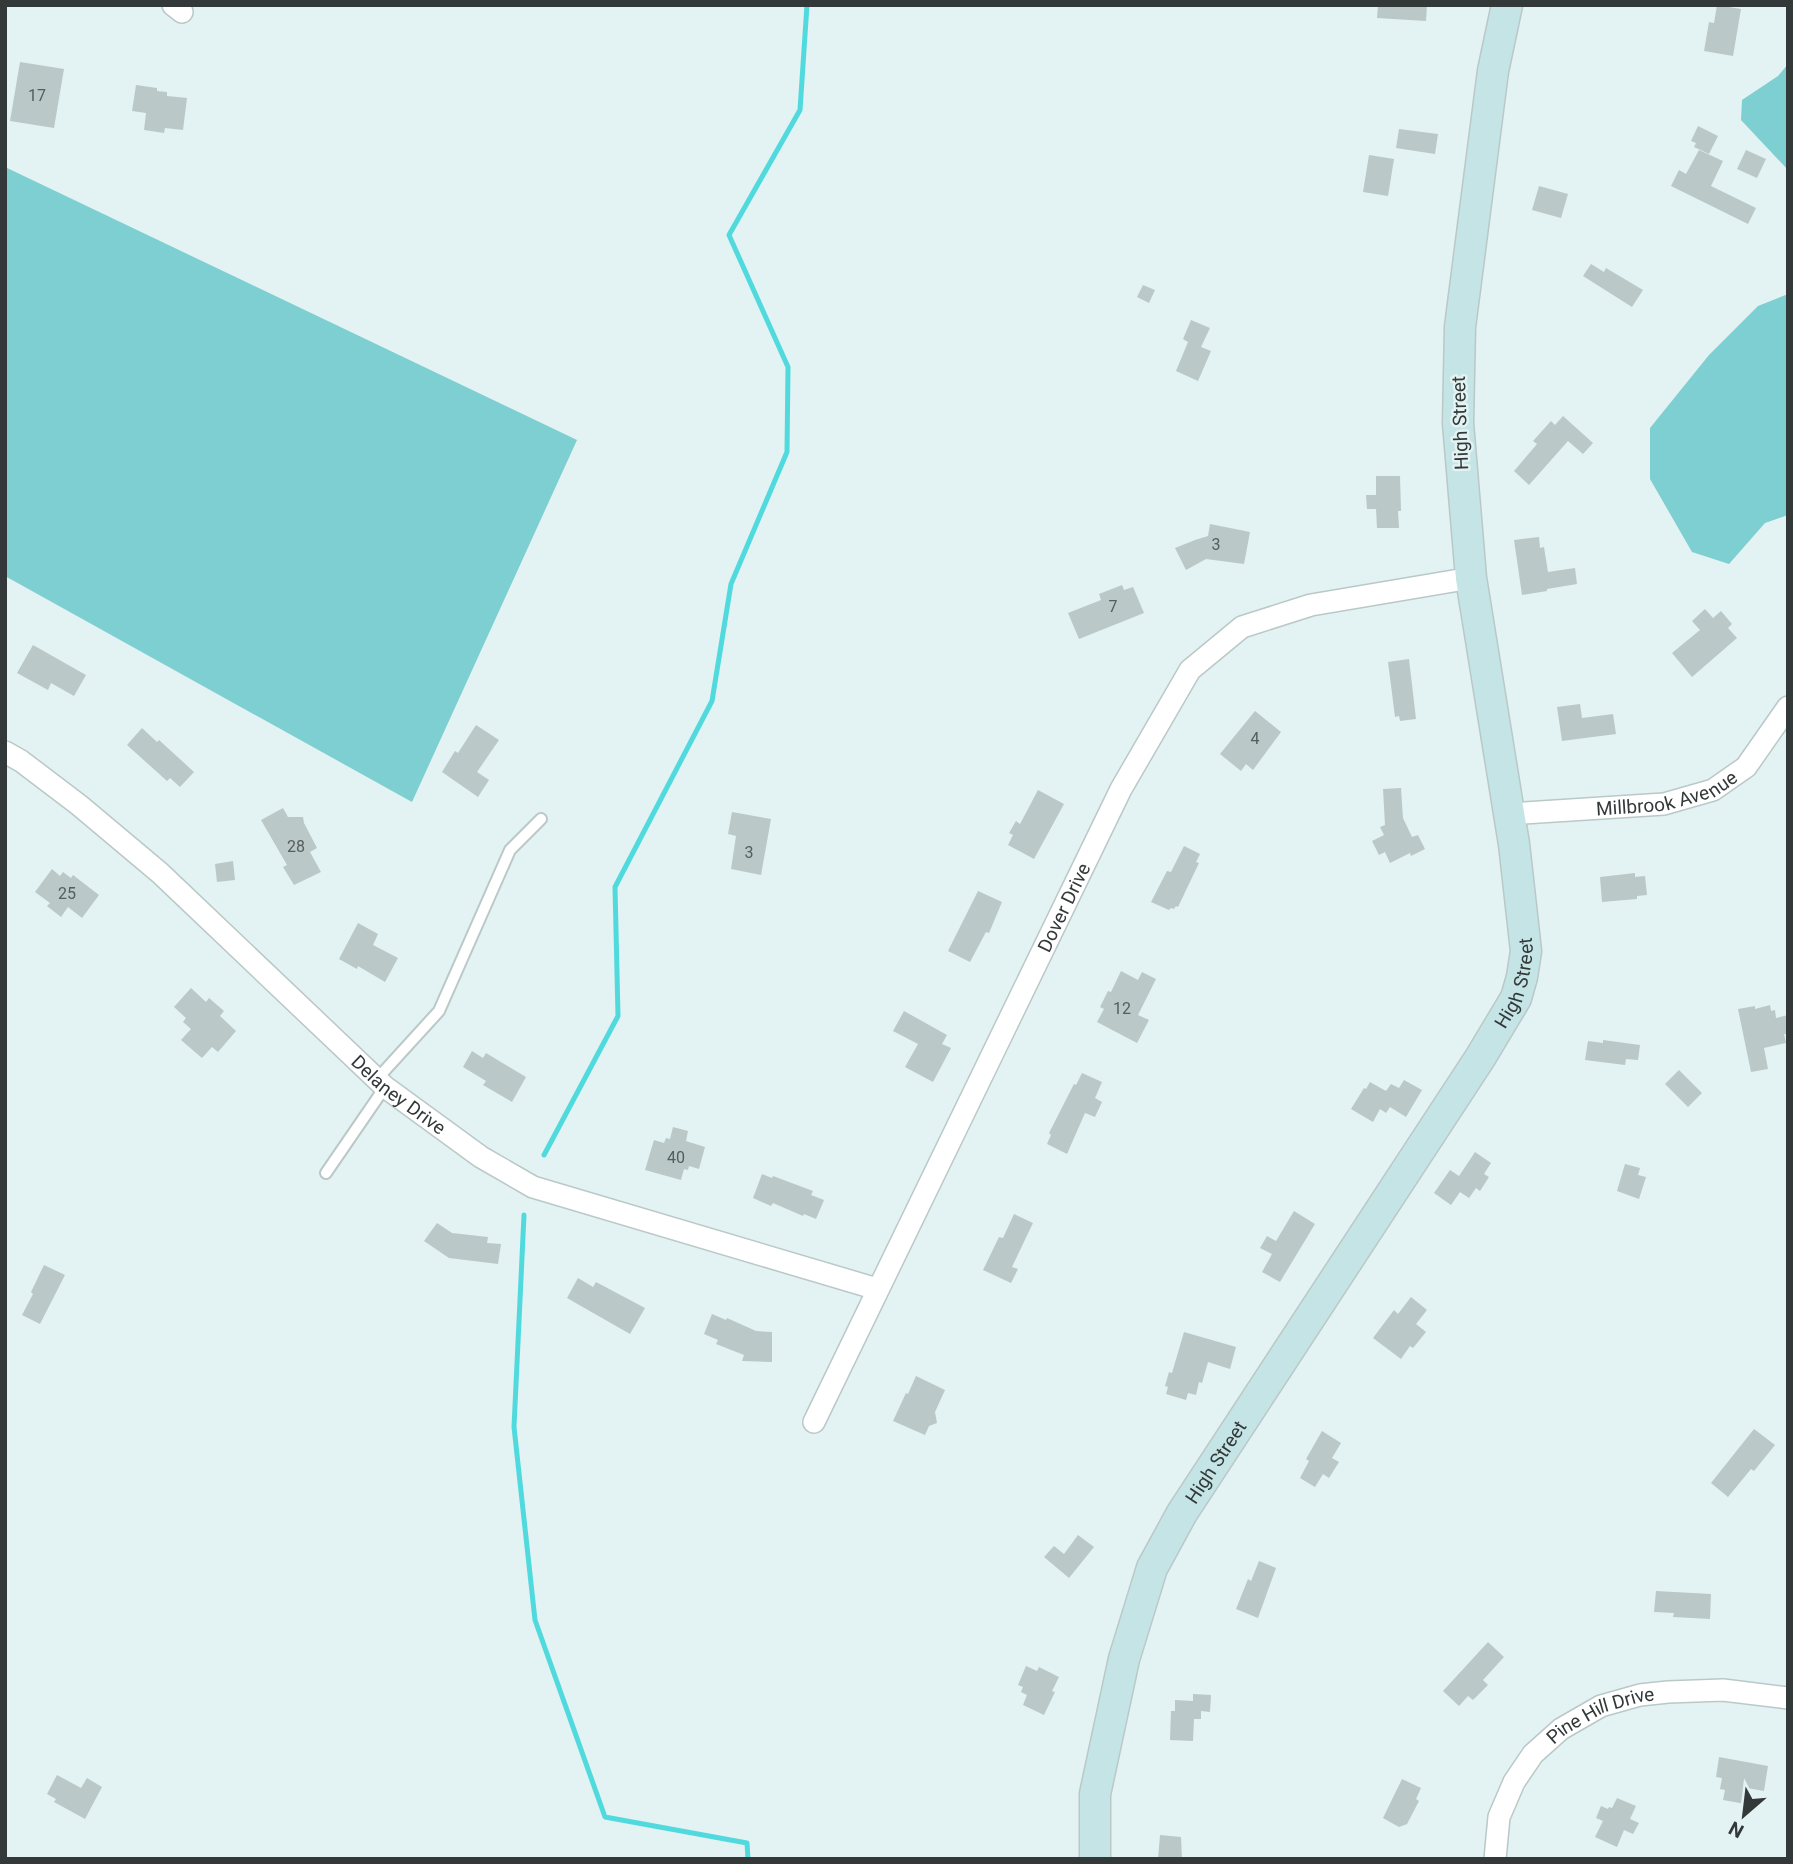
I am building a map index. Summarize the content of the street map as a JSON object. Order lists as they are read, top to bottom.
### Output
{
  "streets": {
    "street": [
      "High Street",
      "Millbrook Avenue",
      "Dover Drive",
      "Delaney Drive",
      "Pine Hill Drive"
    ]
  },
  "crossings": [
    ["High Street", "Millbrook Avenue"],
    ["High Street", "Dover Drive"],
    ["Dover Drive", "Delaney Drive"]
  ],
  "house_numbers": [
    "17",
    "3",
    "7",
    "4",
    "28",
    "3",
    "25",
    "12",
    "40"
  ],
  "north": "bottom left"
}
